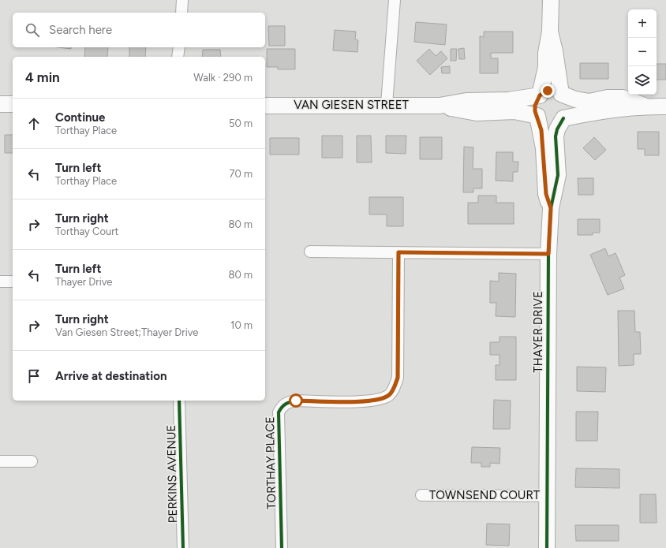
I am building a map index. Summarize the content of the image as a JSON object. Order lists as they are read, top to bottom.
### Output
{
  "streets": {
    "main road": ["VAN GIESEN STREET", "THAYER DRIVE"],
    "street": ["TORTHAY PLACE", "PERKINS AVENUE", "TOWNSEND COURT"]
  },
  "crossings": [
    ["VAN GIESEN STREET", "THAYER DRIVE"],
    ["THAYER DRIVE", "TOWNSEND COURT"]
  ],
  "page": {
    "map_buttons": ["+", "−"],
    "search": "Search here",
    "heading": ["4 min", "Walk · 290 m"],
    "list": [
      ["Continue", "Torthay Place", "50 m"],
      ["Turn left", "Torthay Place", "70 m"],
      ["Turn right", "Torthay Court", "80 m"],
      ["Turn left", "Thayer Drive", "80 m"],
      ["Turn right", "Van Giesen Street;Thayer Drive", "10 m"],
      "Arrive at destination"
    ]
  }
}
